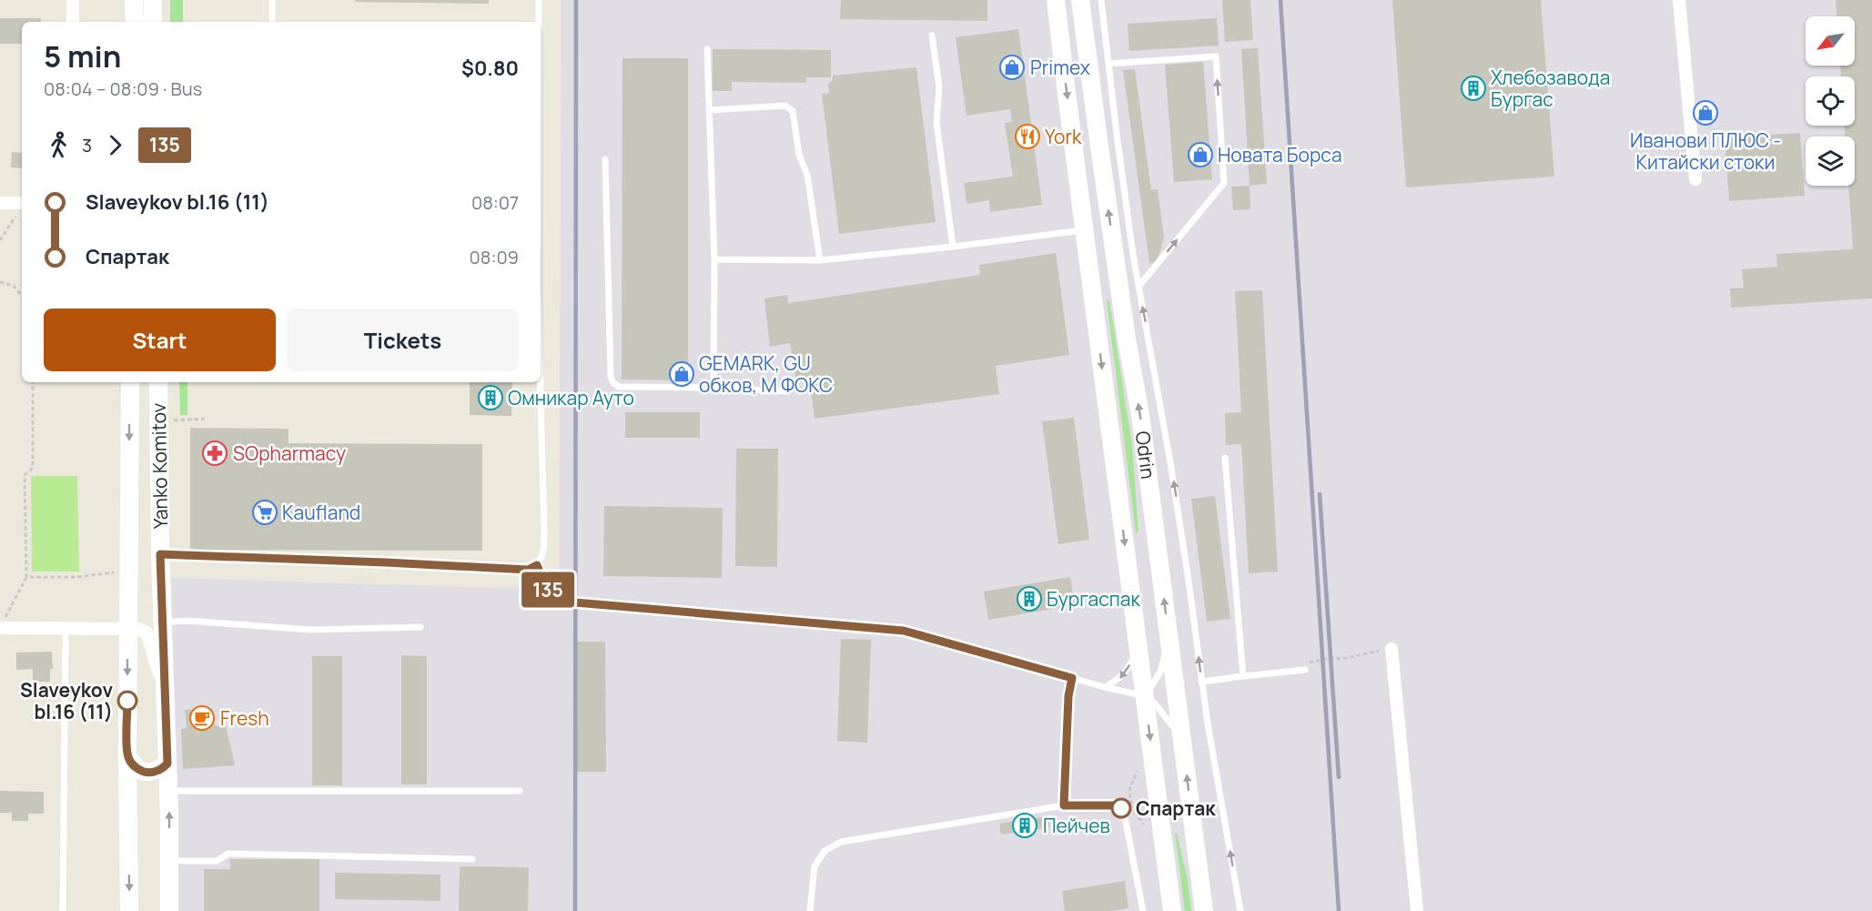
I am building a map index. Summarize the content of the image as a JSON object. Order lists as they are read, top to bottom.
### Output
{
  "streets": {
    "main road": ["Odrin", "Yanko Komitov"]
  },
  "places": {
    "shop": [
      "Primex",
      "Иванови ПЛЮС - Китайски стоки",
      "Новата Борса",
      "GEMARK, GU обков, М ФОКС"
    ],
    "building": [
      "Хлебозавода Бургас",
      "Омникар Ауто",
      "Бургаспак",
      "Пейчев"
    ],
    "restaurant": ["York"],
    "pharmacy": ["SOpharmacy"],
    "supermarket": ["Kaufland"],
    "other": ["Slaveykov bl.16 (11)", "Спартак"],
    "cafe": ["Fresh"]
  },
  "lines": ["bus line 135"],
  "north": "bottom left",
  "page": {
    "on_map": "135",
    "heading": ["5 min", "08:04 – 08:09 · Bus", "$0.80"],
    "legs": ["3", "135"],
    "list": [
      {
        "name": "Slaveykov bl.16 (11)",
        "value": "08:07"
      },
      {
        "name": "Спартак",
        "value": "08:09"
      }
    ],
    "buttons": ["Start", "Tickets"]
  }
}
